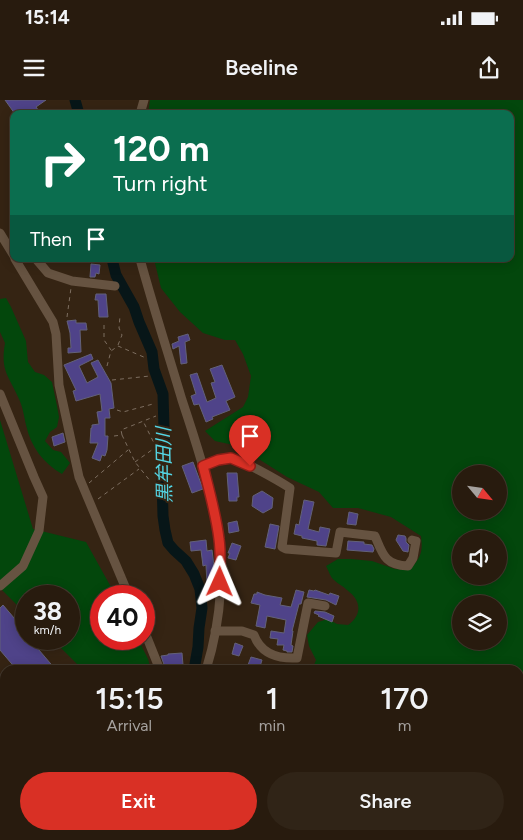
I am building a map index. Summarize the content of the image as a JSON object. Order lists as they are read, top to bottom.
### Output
{
  "water": ["黒牟田川"],
  "north": "bottom right",
  "page": {
    "status": "15:14",
    "header": "Beeline",
    "turn": ["120 m", "Turn right"],
    "then": "Then",
    "speed": "38 km/h",
    "limit": "40",
    "eta": [
      "15:15",
      "Arrival",
      "1",
      "min",
      "170",
      "m"
    ],
    "buttons": ["Exit", "Share"]
  }
}
